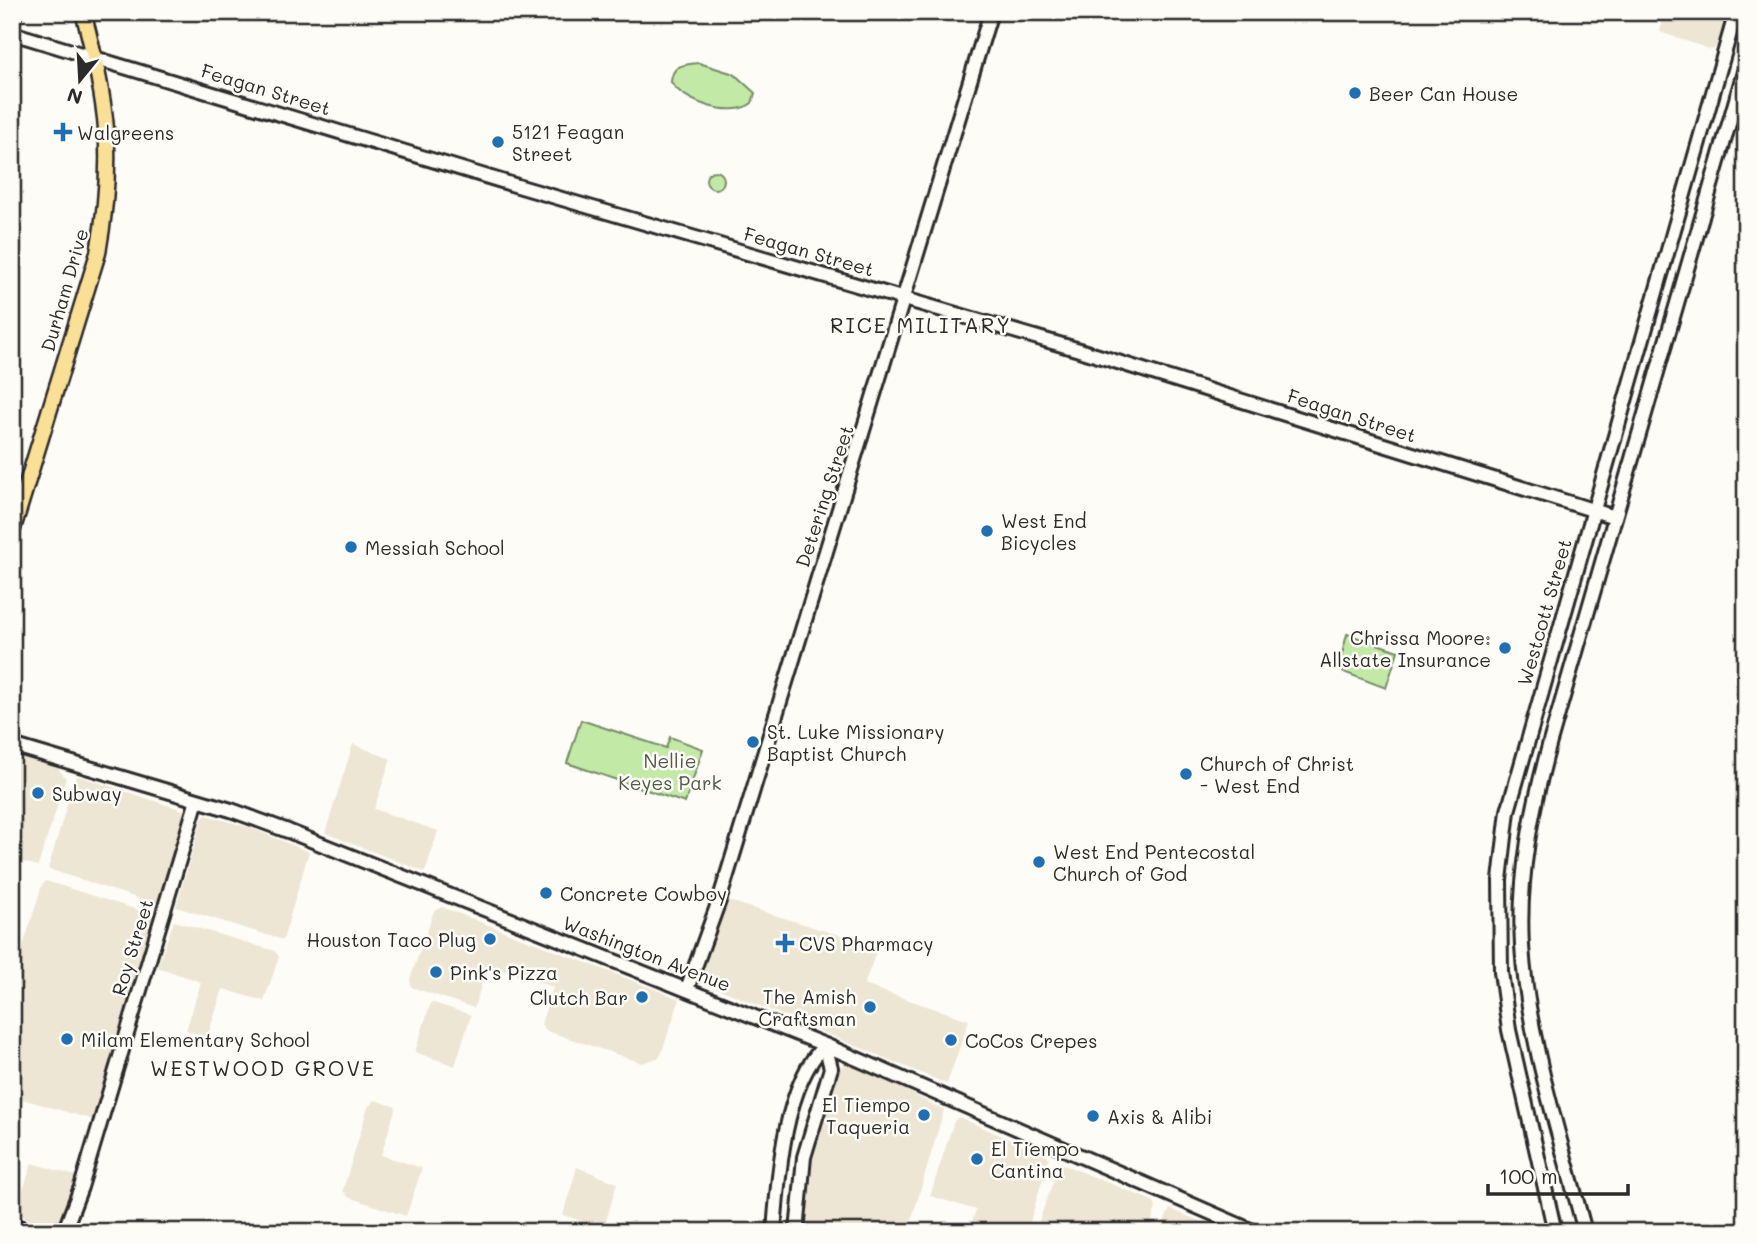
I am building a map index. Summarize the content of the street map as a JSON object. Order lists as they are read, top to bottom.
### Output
{
  "streets": {
    "main road": [
      "Feagan Street",
      "Durham Drive",
      "Detering Street",
      "Westcott Street",
      "Roy Street",
      "Washington Avenue"
    ]
  },
  "crossings": [
    ["Feagan Street", "Durham Drive"],
    ["Feagan Street", "Detering Street"],
    ["Feagan Street", "Westcott Street"],
    ["Detering Street", "Washington Avenue"],
    ["Roy Street", "Washington Avenue"]
  ],
  "districts": ["RICE MILITARY", "WESTWOOD GROVE"],
  "parks": ["Nellie Keyes Park"],
  "places": {
    "other": [
      "Beer Can House",
      "5121 Feagan Street",
      "West End Bicycles",
      "Messiah School",
      "Chrissa Moore: Allstate Insurance",
      "St. Luke Missionary Baptist Church",
      "Church of Christ - West End",
      "Subway",
      "West End Pentecostal Church of God",
      "Concrete Cowboy",
      "Houston Taco Plug",
      "Pink's Pizza",
      "Clutch Bar",
      "The Amish Craftsman",
      "Milam Elementary School",
      "CoCos Crepes",
      "El Tiempo Taqueria",
      "Axis & Alibi",
      "El Tiempo Cantina"
    ],
    "health": ["Walgreens", "CVS Pharmacy"]
  },
  "scale_bar": "100 m",
  "north": "bottom"
}
